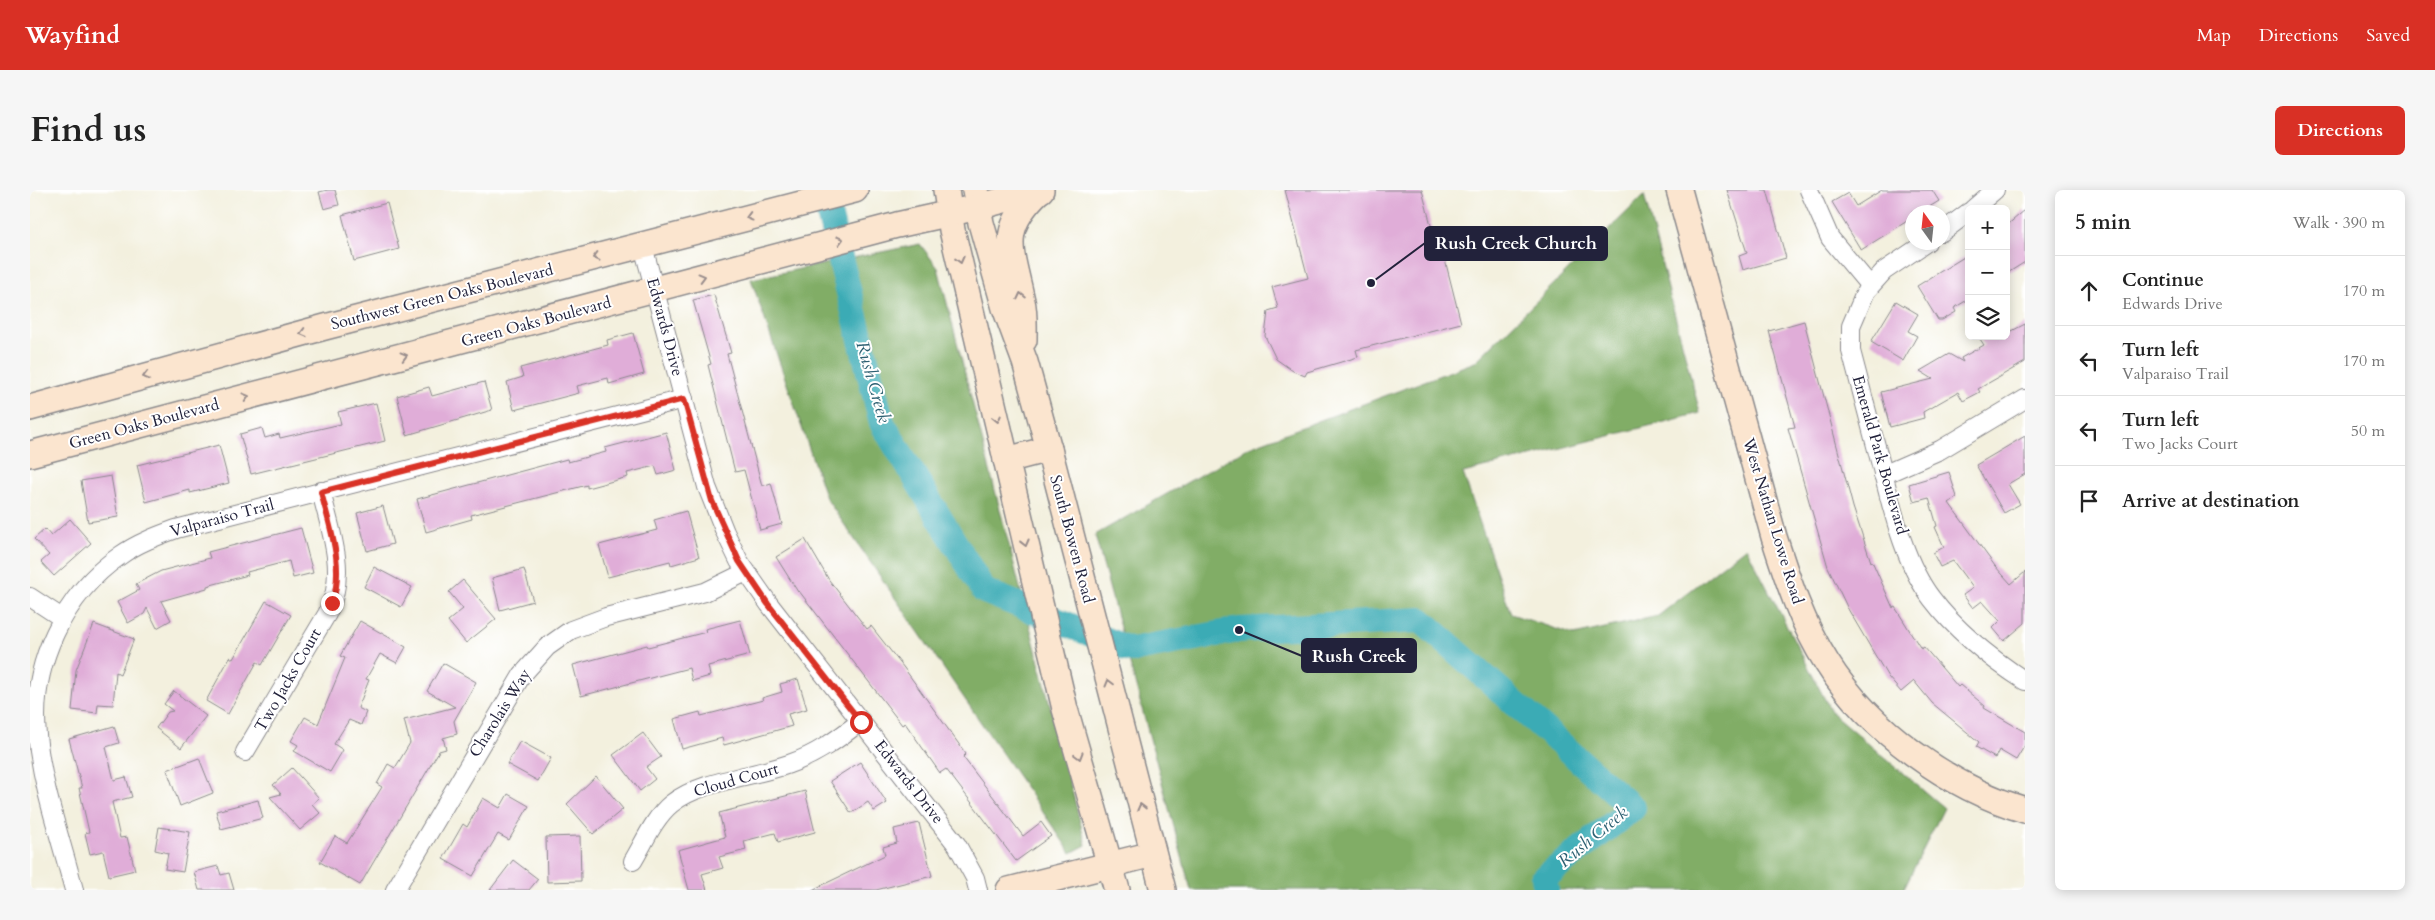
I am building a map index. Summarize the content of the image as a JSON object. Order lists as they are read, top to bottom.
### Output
{
  "streets": {
    "main road": [
      "Southwest Green Oaks Boulevard",
      "Green Oaks Boulevard",
      "West Nathan Lowe Road",
      "South Bowen Road"
    ],
    "street": [
      "Edwards Drive",
      "Emerald Park Boulevard",
      "Valparaiso Trail",
      "Two Jacks Court",
      "Charolais Way",
      "Cloud Court"
    ]
  },
  "crossings": [
    ["Southwest Green Oaks Boulevard", "Edwards Drive"],
    ["Green Oaks Boulevard", "Edwards Drive"],
    ["Green Oaks Boulevard", "South Bowen Road"],
    ["Edwards Drive", "Valparaiso Trail"],
    ["Edwards Drive", "Charolais Way"],
    ["Edwards Drive", "Cloud Court"],
    ["Valparaiso Trail", "Two Jacks Court"]
  ],
  "one_way": ["Southwest Green Oaks Boulevard", "Green Oaks Boulevard"],
  "water": ["Rush Creek"],
  "places": ["Rush Creek Church", "Rush Creek"],
  "north": "top",
  "page": {
    "header": "Wayfind",
    "nav": ["Map", "Directions", "Saved"],
    "title": "Find us",
    "buttons": "Directions",
    "heading": ["5 min", "Walk · 390 m"],
    "map_buttons": ["+", "−"],
    "list": [
      ["Continue", "Edwards Drive", "170 m"],
      ["Turn left", "Valparaiso Trail", "170 m"],
      ["Turn left", "Two Jacks Court", "50 m"],
      "Arrive at destination"
    ]
  }
}
